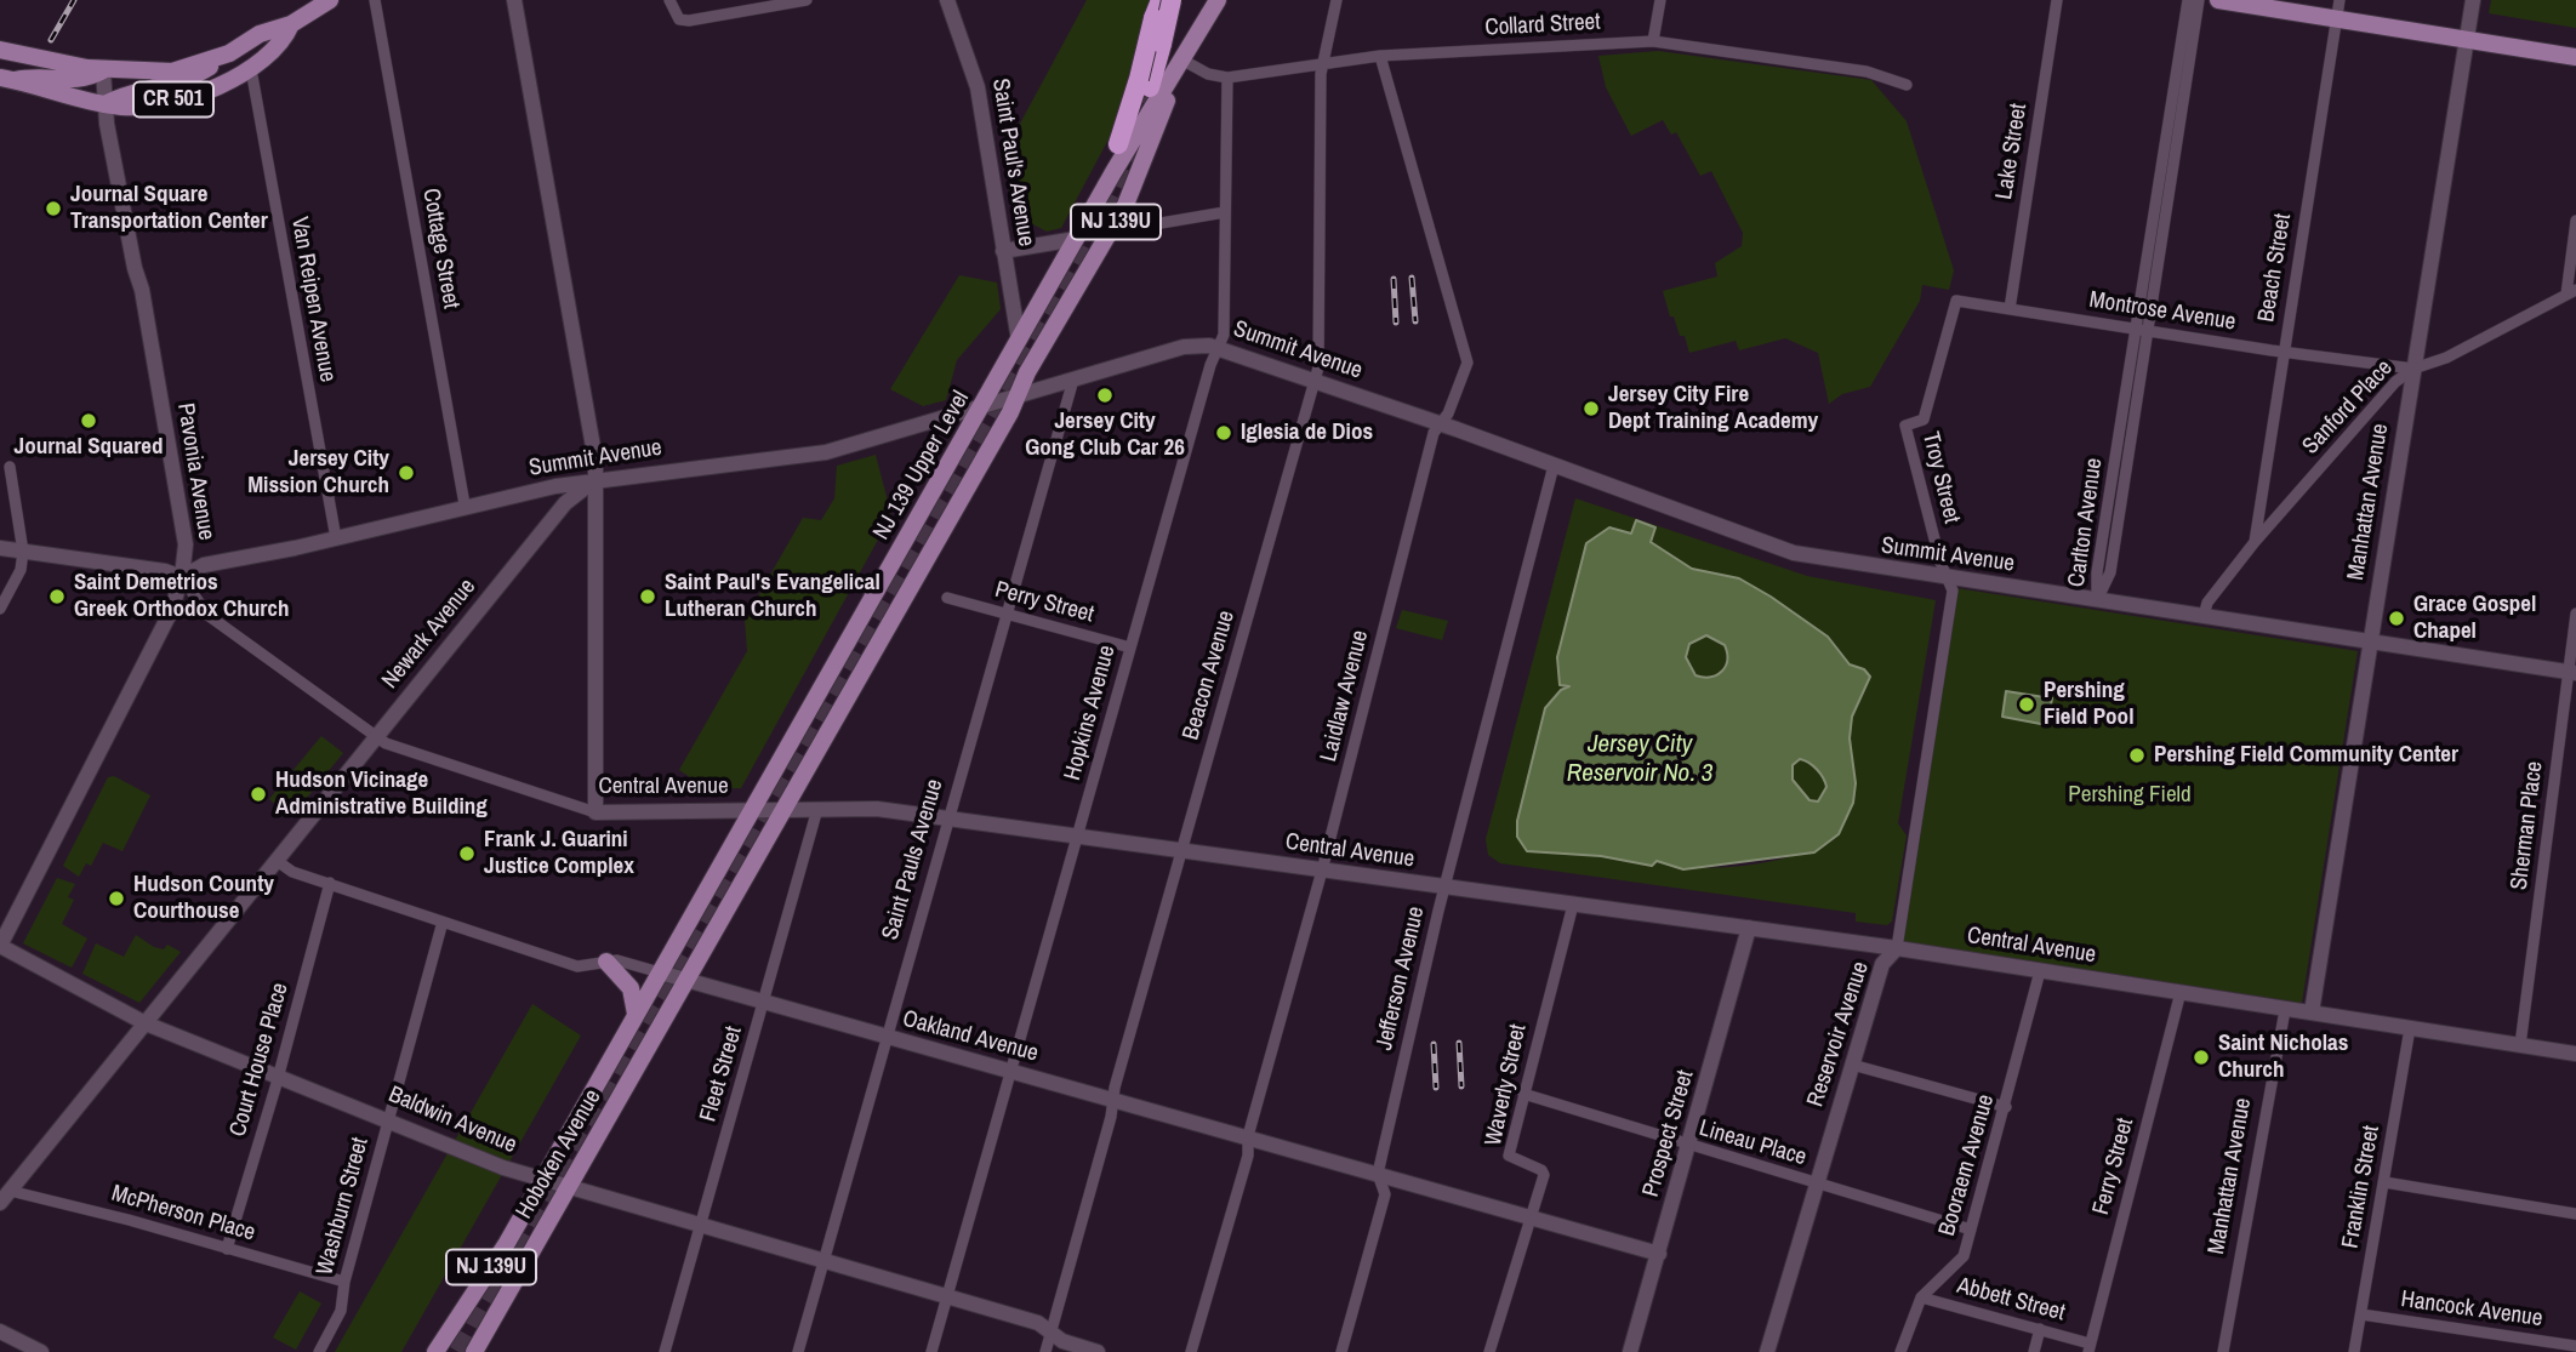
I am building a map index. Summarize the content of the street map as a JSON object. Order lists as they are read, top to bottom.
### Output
{
  "streets": {
    "main road": [
      "CR 501",
      "NJ 139U",
      "NJ 139 Upper Level",
      "Hoboken Avenue"
    ],
    "street": [
      "Collard Street",
      "Lake Street",
      "Saint Paul's Avenue",
      "Cottage Street",
      "Beach Street",
      "Van Reipen Avenue",
      "Montrose Avenue",
      "Summit Avenue",
      "Sanford Place",
      "Pavonia Avenue",
      "Troy Street",
      "Manhattan Avenue",
      "Carlton Avenue",
      "Perry Street",
      "Newark Avenue",
      "Beacon Avenue",
      "Laidlaw Avenue",
      "Hopkins Avenue",
      "Central Avenue",
      "Sherman Place",
      "Saint Pauls Avenue",
      "Jefferson Avenue",
      "Reservoir Avenue",
      "Oakland Avenue",
      "Court House Place",
      "Fleet Street",
      "Waverly Street",
      "Baldwin Avenue",
      "Prospect Street",
      "Lineau Place",
      "Booraem Avenue",
      "Ferry Street",
      "Franklin Street",
      "Washburn Street",
      "McPherson Place",
      "Abbett Street",
      "Hancock Avenue"
    ]
  },
  "crossings": [
    ["Collard Street", "Beacon Avenue"],
    ["Collard Street", "Laidlaw Avenue"],
    ["Collard Street", "Hopkins Avenue"],
    ["CR 501", "Van Reipen Avenue"],
    ["CR 501", "Pavonia Avenue"],
    ["Lake Street", "Montrose Avenue"],
    ["Saint Paul's Avenue", "NJ 139 Upper Level"],
    ["Cottage Street", "Summit Avenue"],
    ["Beach Street", "Montrose Avenue"],
    ["Beach Street", "Sanford Place"],
    ["Van Reipen Avenue", "Summit Avenue"],
    ["Montrose Avenue", "Sanford Place"],
    ["Montrose Avenue", "Troy Street"],
    ["Montrose Avenue", "Manhattan Avenue"],
    ["Montrose Avenue", "Carlton Avenue"],
    ["Summit Avenue", "Sanford Place"],
    ["Summit Avenue", "NJ 139 Upper Level"],
    ["Summit Avenue", "Pavonia Avenue"],
    ["Summit Avenue", "Troy Street"],
    ["Summit Avenue", "Manhattan Avenue"],
    ["Summit Avenue", "Carlton Avenue"],
    ["Summit Avenue", "Newark Avenue"],
    ["Summit Avenue", "Beacon Avenue"],
    ["Summit Avenue", "Laidlaw Avenue"],
    ["Summit Avenue", "Hopkins Avenue"],
    ["Summit Avenue", "Central Avenue"],
    ["Summit Avenue", "Sherman Place"],
    ["Summit Avenue", "Saint Pauls Avenue"],
    ["Summit Avenue", "Jefferson Avenue"],
    ["Summit Avenue", "Reservoir Avenue"],
    ["Sanford Place", "Manhattan Avenue"],
    ["NJ 139 Upper Level", "Central Avenue"],
    ["NJ 139 Upper Level", "Oakland Avenue"],
    ["NJ 139 Upper Level", "Hoboken Avenue"],
    ["Pavonia Avenue", "Central Avenue"],
    ["Pavonia Avenue", "Baldwin Avenue"],
    ["Troy Street", "Reservoir Avenue"],
    ["Manhattan Avenue", "Central Avenue"],
    ["Perry Street", "Hopkins Avenue"],
    ["Perry Street", "Saint Pauls Avenue"],
    ["Newark Avenue", "Central Avenue"],
    ["Newark Avenue", "Oakland Avenue"],
    ["Newark Avenue", "Baldwin Avenue"],
    ["Newark Avenue", "McPherson Place"],
    ["Beacon Avenue", "Central Avenue"],
    ["Beacon Avenue", "Oakland Avenue"],
    ["Beacon Avenue", "Baldwin Avenue"],
    ["Laidlaw Avenue", "Central Avenue"],
    ["Laidlaw Avenue", "Oakland Avenue"],
    ["Hopkins Avenue", "Central Avenue"],
    ["Hopkins Avenue", "Oakland Avenue"],
    ["Hopkins Avenue", "Baldwin Avenue"],
    ["Central Avenue", "Sherman Place"],
    ["Central Avenue", "Saint Pauls Avenue"],
    ["Central Avenue", "Jefferson Avenue"],
    ["Central Avenue", "Reservoir Avenue"],
    ["Central Avenue", "Fleet Street"],
    ["Central Avenue", "Waverly Street"],
    ["Central Avenue", "Prospect Street"],
    ["Central Avenue", "Booraem Avenue"],
    ["Central Avenue", "Ferry Street"],
    ["Central Avenue", "Franklin Street"],
    ["Saint Pauls Avenue", "Oakland Avenue"],
    ["Saint Pauls Avenue", "Baldwin Avenue"],
    ["Jefferson Avenue", "Oakland Avenue"],
    ["Reservoir Avenue", "Lineau Place"],
    ["Oakland Avenue", "Court House Place"],
    ["Oakland Avenue", "Fleet Street"],
    ["Oakland Avenue", "Waverly Street"],
    ["Oakland Avenue", "Prospect Street"],
    ["Oakland Avenue", "Hoboken Avenue"],
    ["Oakland Avenue", "Washburn Street"],
    ["Court House Place", "Baldwin Avenue"],
    ["Court House Place", "McPherson Place"],
    ["Fleet Street", "Baldwin Avenue"],
    ["Waverly Street", "Lineau Place"],
    ["Baldwin Avenue", "Hoboken Avenue"],
    ["Baldwin Avenue", "Washburn Street"],
    ["Prospect Street", "Lineau Place"],
    ["Lineau Place", "Booraem Avenue"],
    ["Booraem Avenue", "Abbett Street"],
    ["Ferry Street", "Abbett Street"],
    ["Franklin Street", "Hancock Avenue"],
    ["Washburn Street", "McPherson Place"]
  ],
  "water": ["Jersey City Reservoir No. 3"],
  "parks": ["Pershing Field"],
  "places": [
    "Journal Square Transportation Center",
    "Jersey City Gong Club Car 26",
    "Jersey City Fire Dept Training Academy",
    "Journal Squared",
    "Iglesia de Dios",
    "Jersey City Mission Church",
    "Saint Demetrios Greek Orthodox Church",
    "Saint Paul's Evangelical Lutheran Church",
    "Grace Gospel Chapel",
    "Pershing Field Pool",
    "Pershing Field Community Center",
    "Hudson Vicinage Administrative Building",
    "Frank J. Guarini Justice Complex",
    "Hudson County Courthouse",
    "Saint Nicholas Church"
  ]
}
